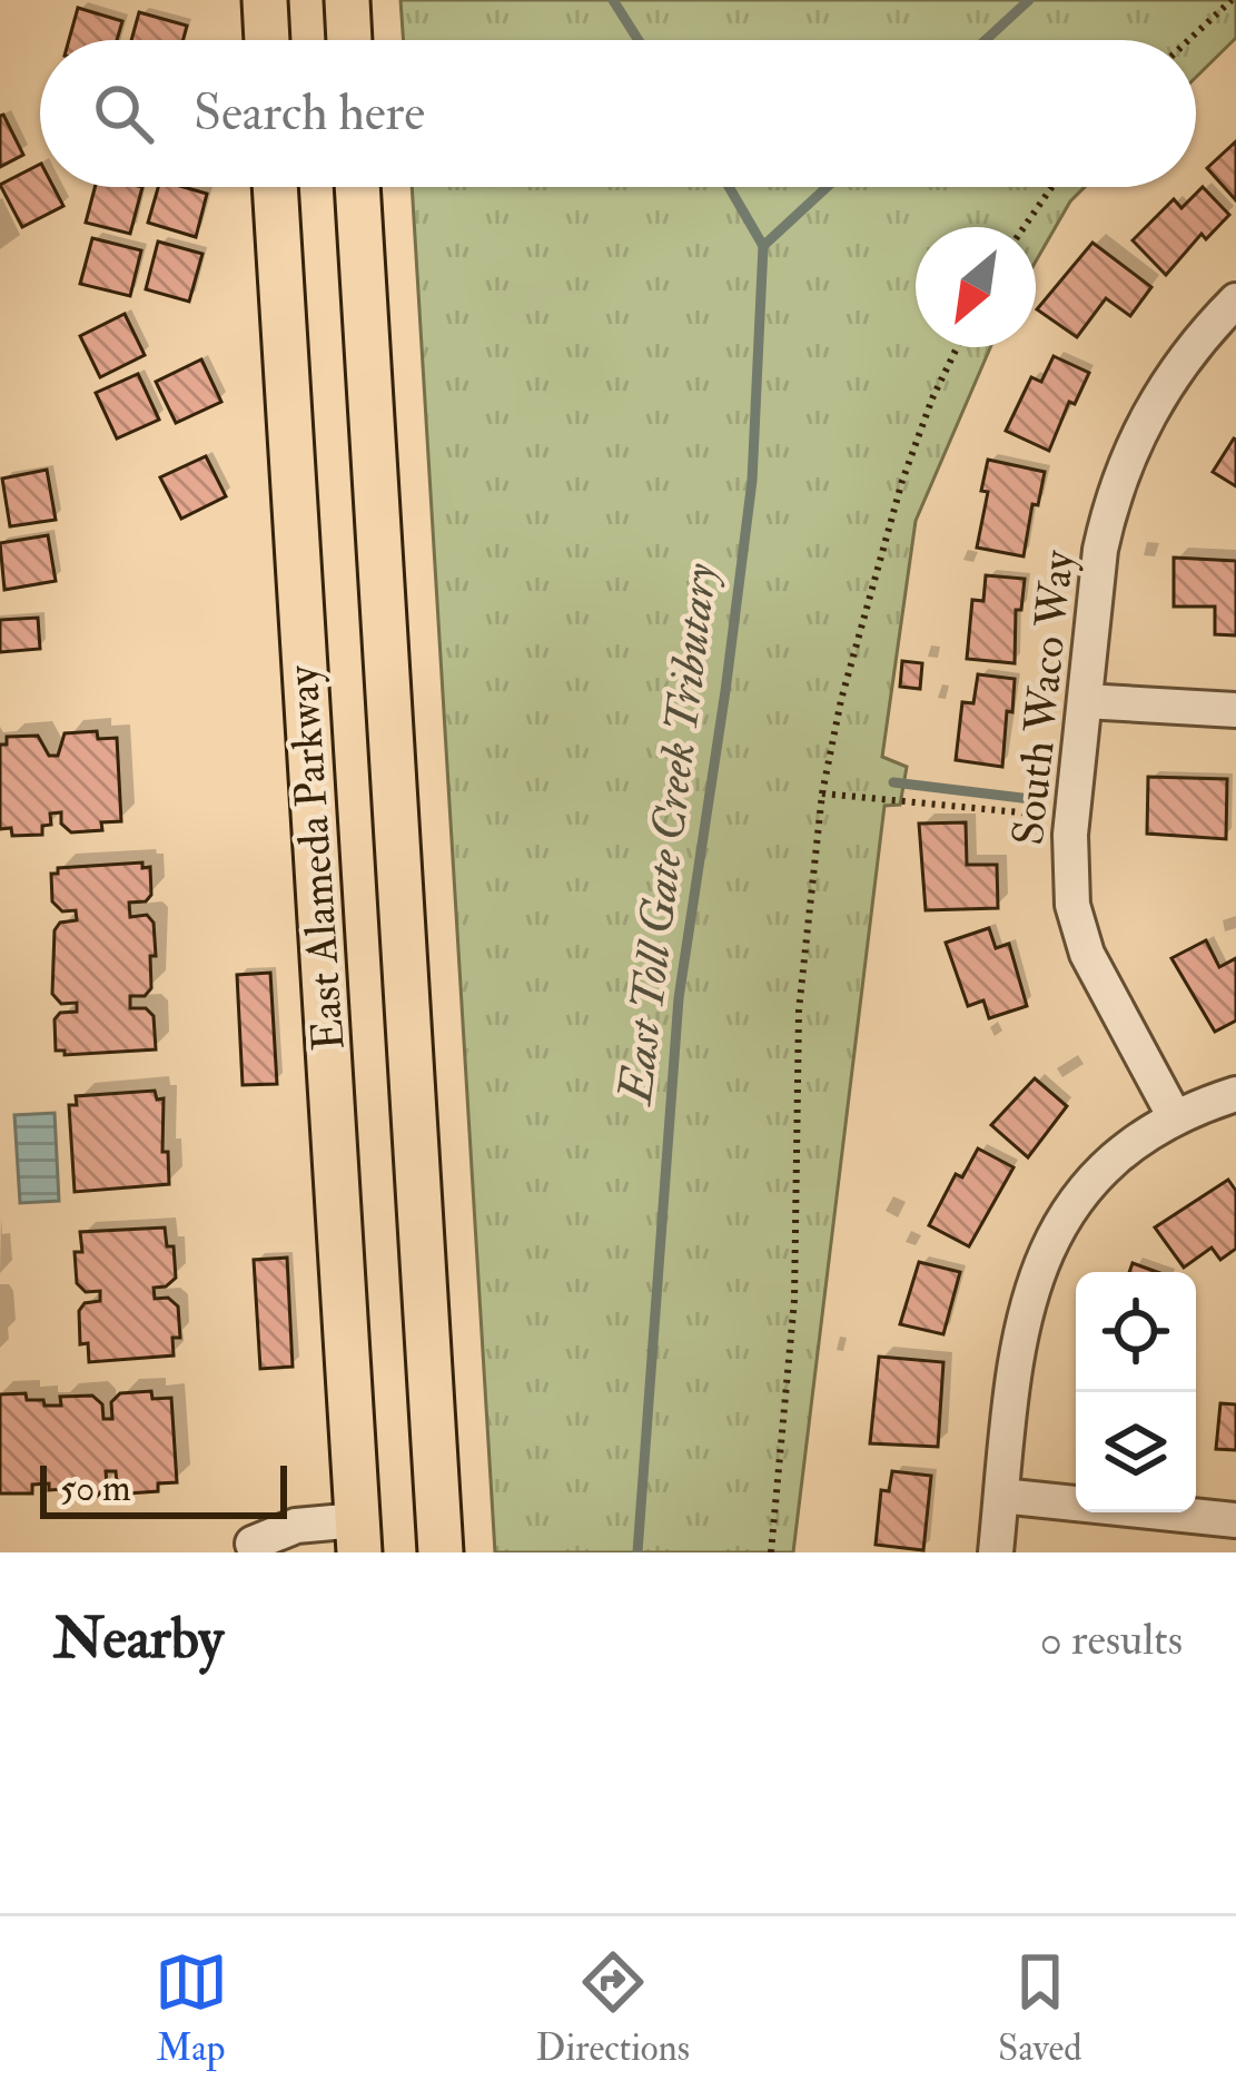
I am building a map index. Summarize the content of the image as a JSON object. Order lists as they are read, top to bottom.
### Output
{
  "streets": {
    "main road": ["East Alameda Parkway"],
    "street": ["South Waco Way"]
  },
  "water": ["East Toll Gate Creek Tributary"],
  "scale_bar": "50 m",
  "north": "bottom left",
  "page": {
    "search": "Search here",
    "scale": "50 m",
    "heading": ["Nearby", "0 results"],
    "nav": ["Map", "Directions", "Saved"]
  }
}
